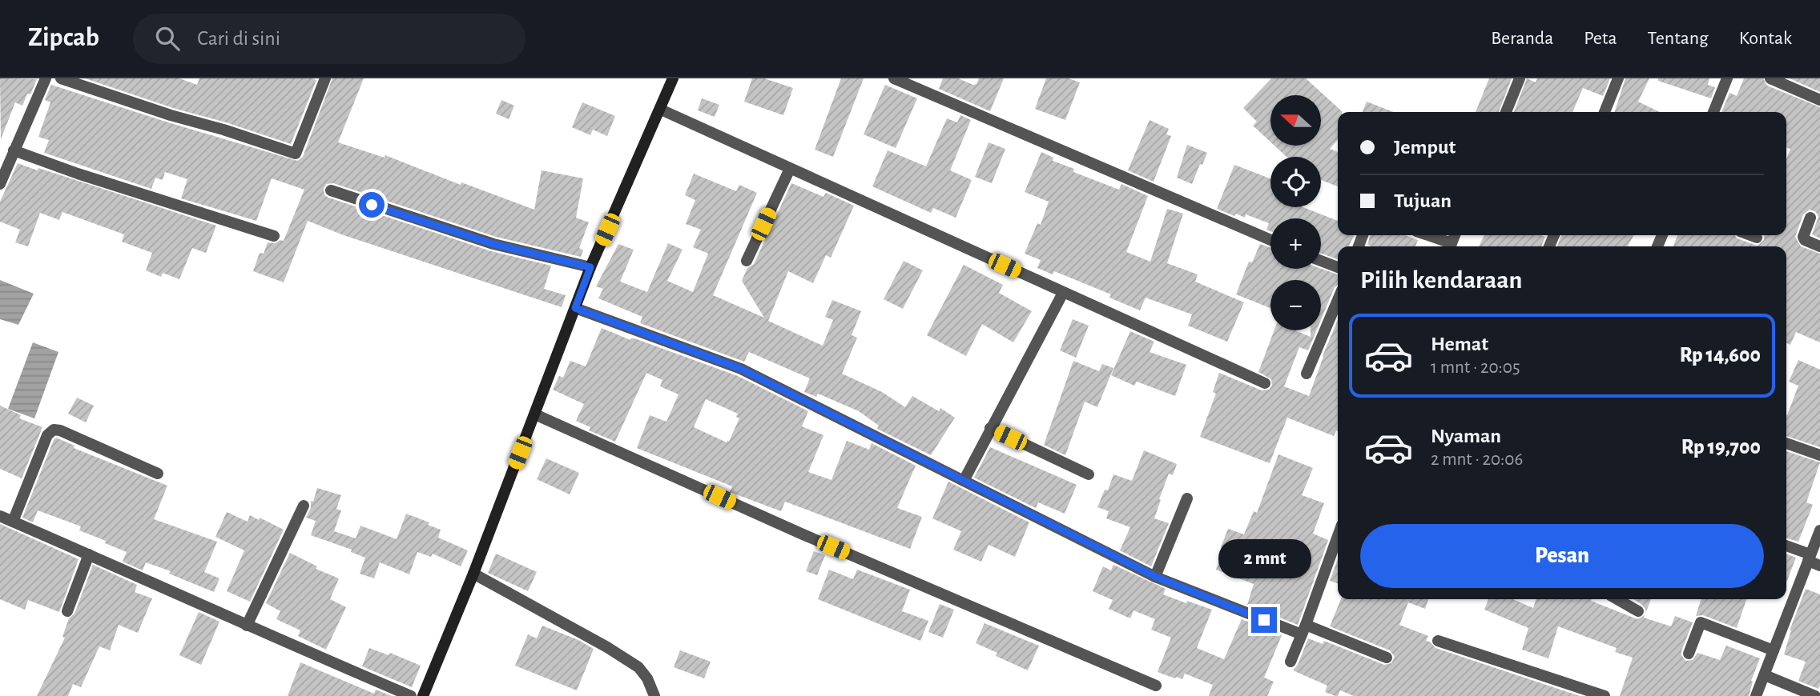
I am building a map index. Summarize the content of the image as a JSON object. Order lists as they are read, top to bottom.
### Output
{
  "north": "left",
  "page": {
    "header": "Zipcab",
    "search": "Cari di sini",
    "nav": [
      "Beranda",
      "Peta",
      "Tentang",
      "Kontak"
    ],
    "map_buttons": ["+", "−"],
    "banner": ["Jemput", "Tujuan"],
    "heading": "Pilih kendaraan",
    "list": [
      {
        "name": "Hemat",
        "note": "1 mnt · 20:05",
        "value": "Rp 14,600"
      },
      {
        "name": "Nyaman",
        "note": "2 mnt · 20:06",
        "value": "Rp 19,700"
      }
    ],
    "buttons": "Pesan",
    "bubble": "2 mnt"
  }
}
